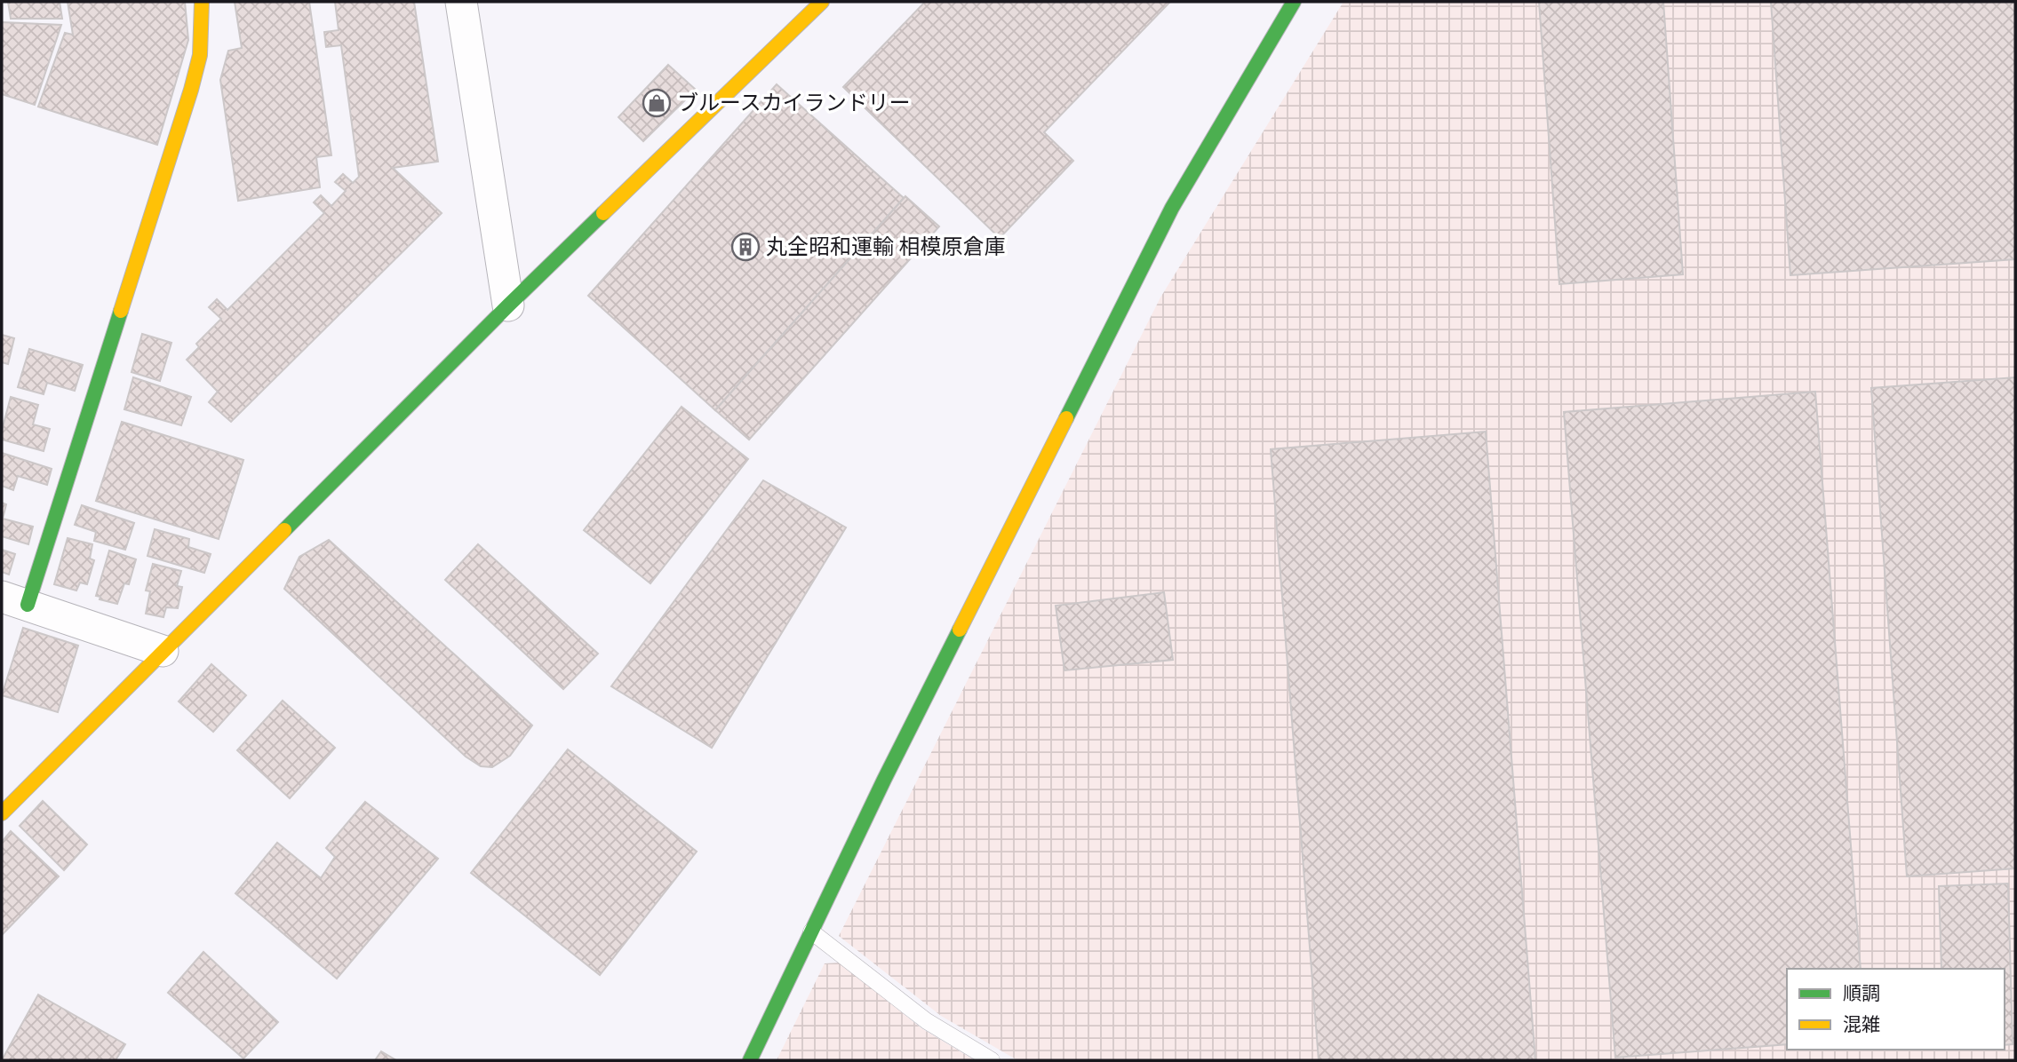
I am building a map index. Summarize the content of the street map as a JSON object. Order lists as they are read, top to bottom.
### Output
{
  "places": {
    "shop": ["ブルースカイランドリー"],
    "building": ["丸全昭和運輸 相模原倉庫"]
  },
  "legend": ["順調", "混雑"]
}
